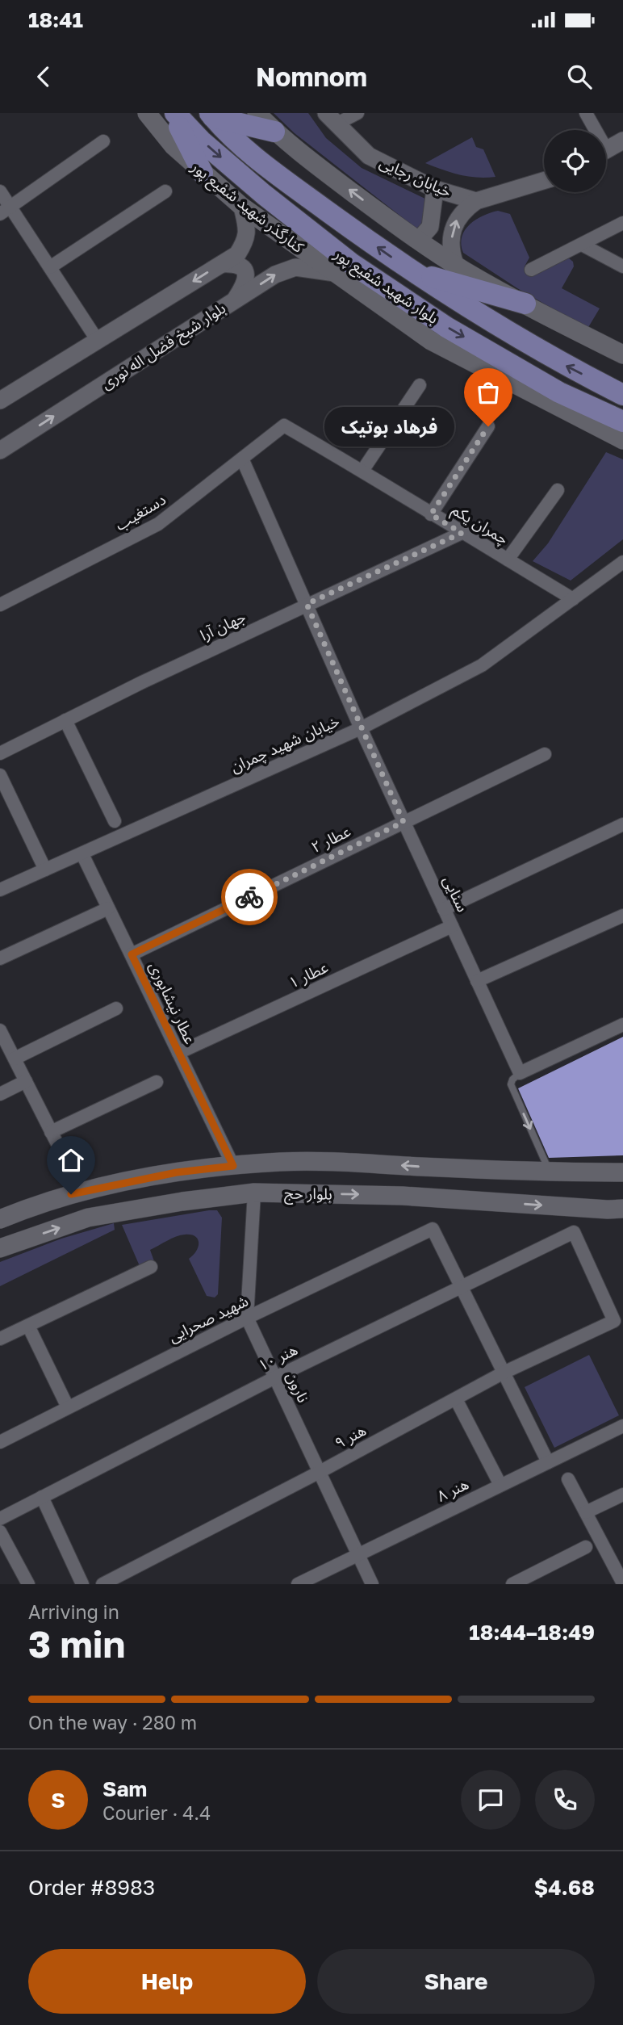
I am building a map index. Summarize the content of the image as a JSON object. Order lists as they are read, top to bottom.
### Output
{
  "streets": {
    "main road": ["کنارگذر شهید شفیع پور", "بلوار شهید شفیع پور", "بلوار حج"],
    "street": [
      "خیابان رجایی",
      "بلوار شیخ فضل اله نوری",
      "دستغیب",
      "چمران یکم",
      "جهان آرا",
      "خیابان شهید چمران",
      "عطار ۲",
      "سنایی",
      "عطار ۱",
      "عطار نیشابوری",
      "شهید صحرایی",
      "هنر ۱۰",
      "نارون",
      "هنر ۹",
      "هنر ۸"
    ]
  },
  "crossings": [
    ["کنارگذر شهید شفیع پور", "بلوار شیخ فضل اله نوری"],
    ["دستغیب", "چمران یکم"],
    ["دستغیب", "سنایی"],
    ["چمران یکم", "جهان آرا"],
    ["چمران یکم", "خیابان شهید چمران"],
    ["جهان آرا", "سنایی"],
    ["خیابان شهید چمران", "سنایی"],
    ["خیابان شهید چمران", "عطار نیشابوری"],
    ["عطار ۲", "سنایی"],
    ["عطار ۲", "عطار نیشابوری"],
    ["سنایی", "عطار ۱"],
    ["عطار ۱", "عطار نیشابوری"],
    ["عطار نیشابوری", "بلوار حج"],
    ["بلوار حج", "نارون"],
    ["شهید صحرایی", "هنر ۱۰"],
    ["شهید صحرایی", "نارون"],
    ["هنر ۱۰", "نارون"],
    ["هنر ۱۰", "هنر ۹"],
    ["نارون", "هنر ۹"],
    ["نارون", "هنر ۸"]
  ],
  "places": ["فرهاد بوتیک"],
  "page": {
    "status": "18:41",
    "header": "Nomnom",
    "bubble": "فرهاد بوتیک",
    "heading": ["3 min", "Arriving in", "18:44–18:49"],
    "panel": [
      "Sam",
      "Courier · 4.4",
      "Order #8983",
      "$4.68"
    ],
    "bar": "On the way · 280 m",
    "round": "S",
    "buttons": ["Help", "Share"]
  }
}
